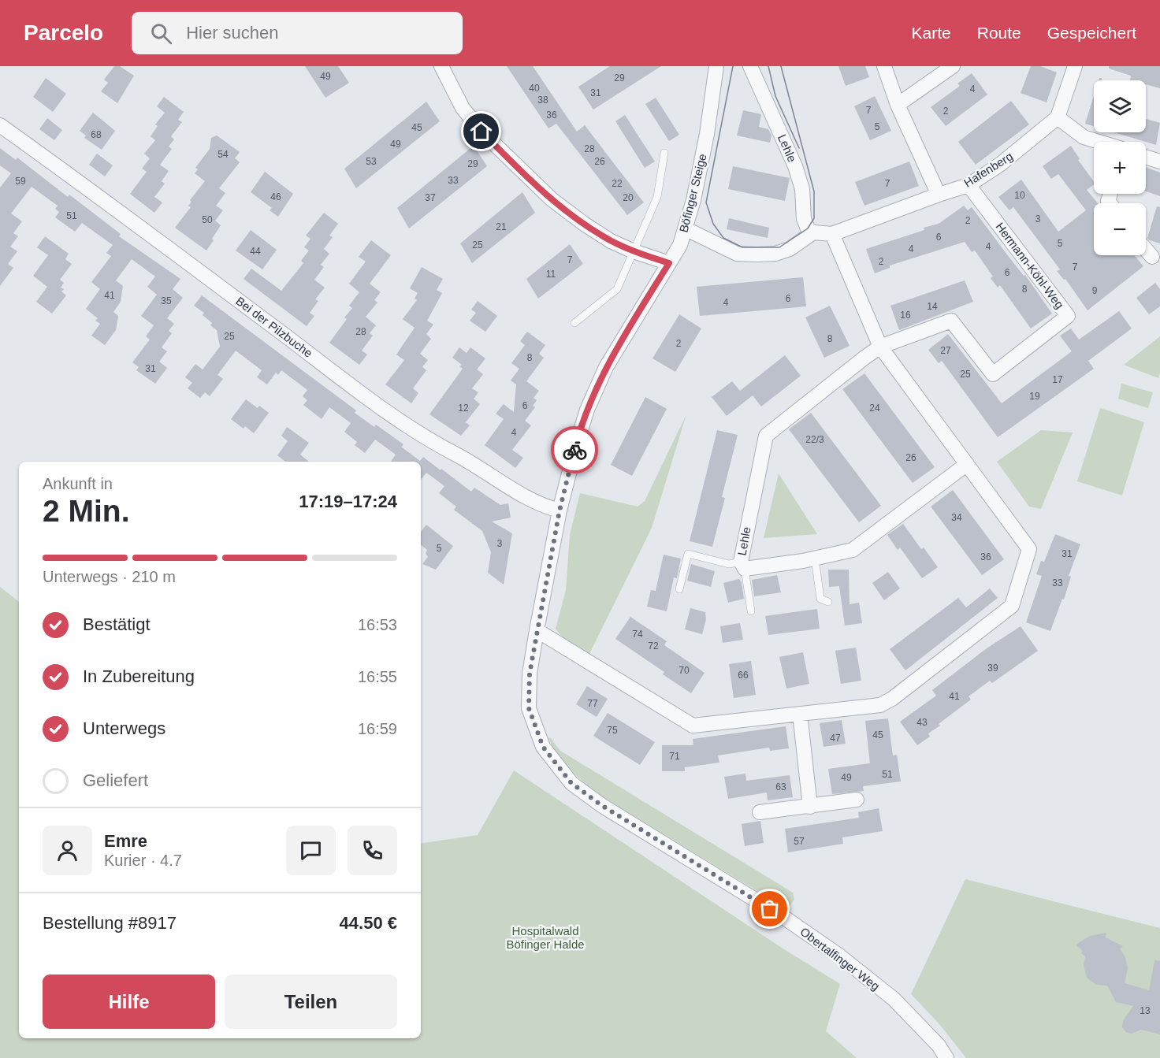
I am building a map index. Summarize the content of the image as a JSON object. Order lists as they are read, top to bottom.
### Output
{
  "streets": {
    "street": [
      "Lehle",
      "Hafenberg",
      "Böfinger Steige",
      "Hermann-Köhl-Weg",
      "Bei der Pilzbuche",
      "Obertalfinger Weg"
    ]
  },
  "crossings": [
    ["Lehle", "Hermann-Köhl-Weg"],
    ["Hafenberg", "Hermann-Köhl-Weg"],
    ["Böfinger Steige", "Bei der Pilzbuche"],
    ["Böfinger Steige", "Obertalfinger Weg"]
  ],
  "parks": ["Hospitalwald Böfinger Halde"],
  "house_numbers": [
    "49",
    "29",
    "40",
    "4",
    "31",
    "38",
    "7",
    "2",
    "36",
    "5",
    "45",
    "68",
    "49",
    "28",
    "54",
    "53",
    "26",
    "29",
    "33",
    "59",
    "22",
    "7",
    "10",
    "46",
    "37",
    "20",
    "51",
    "3",
    "50",
    "2",
    "21",
    "6",
    "5",
    "25",
    "4",
    "4",
    "44",
    "7",
    "2",
    "7",
    "6",
    "11",
    "8",
    "9",
    "41",
    "6",
    "35",
    "4",
    "14",
    "16",
    "28",
    "25",
    "8",
    "2",
    "27",
    "8",
    "31",
    "25",
    "17",
    "19",
    "6",
    "12",
    "24",
    "4",
    "22/3",
    "26",
    "34",
    "3",
    "5",
    "31",
    "36",
    "33",
    "74",
    "72",
    "39",
    "70",
    "66",
    "41",
    "77",
    "43",
    "75",
    "45",
    "47",
    "71",
    "51",
    "49",
    "63",
    "57",
    "13"
  ],
  "page": {
    "header": "Parcelo",
    "search": "Hier suchen",
    "nav": ["Karte", "Route", "Gespeichert"],
    "map_buttons": ["+", "−"],
    "heading": ["2 Min.", "Ankunft in", "17:19–17:24"],
    "panel": [
      "Emre",
      "Kurier · 4.7",
      "Bestellung #8917",
      "44.50 €"
    ],
    "bar": "Unterwegs · 210 m",
    "list": [
      ["Bestätigt", "16:53"],
      ["In Zubereitung", "16:55"],
      ["Unterwegs", "16:59"],
      "Geliefert"
    ],
    "buttons": ["Hilfe", "Teilen"]
  }
}
